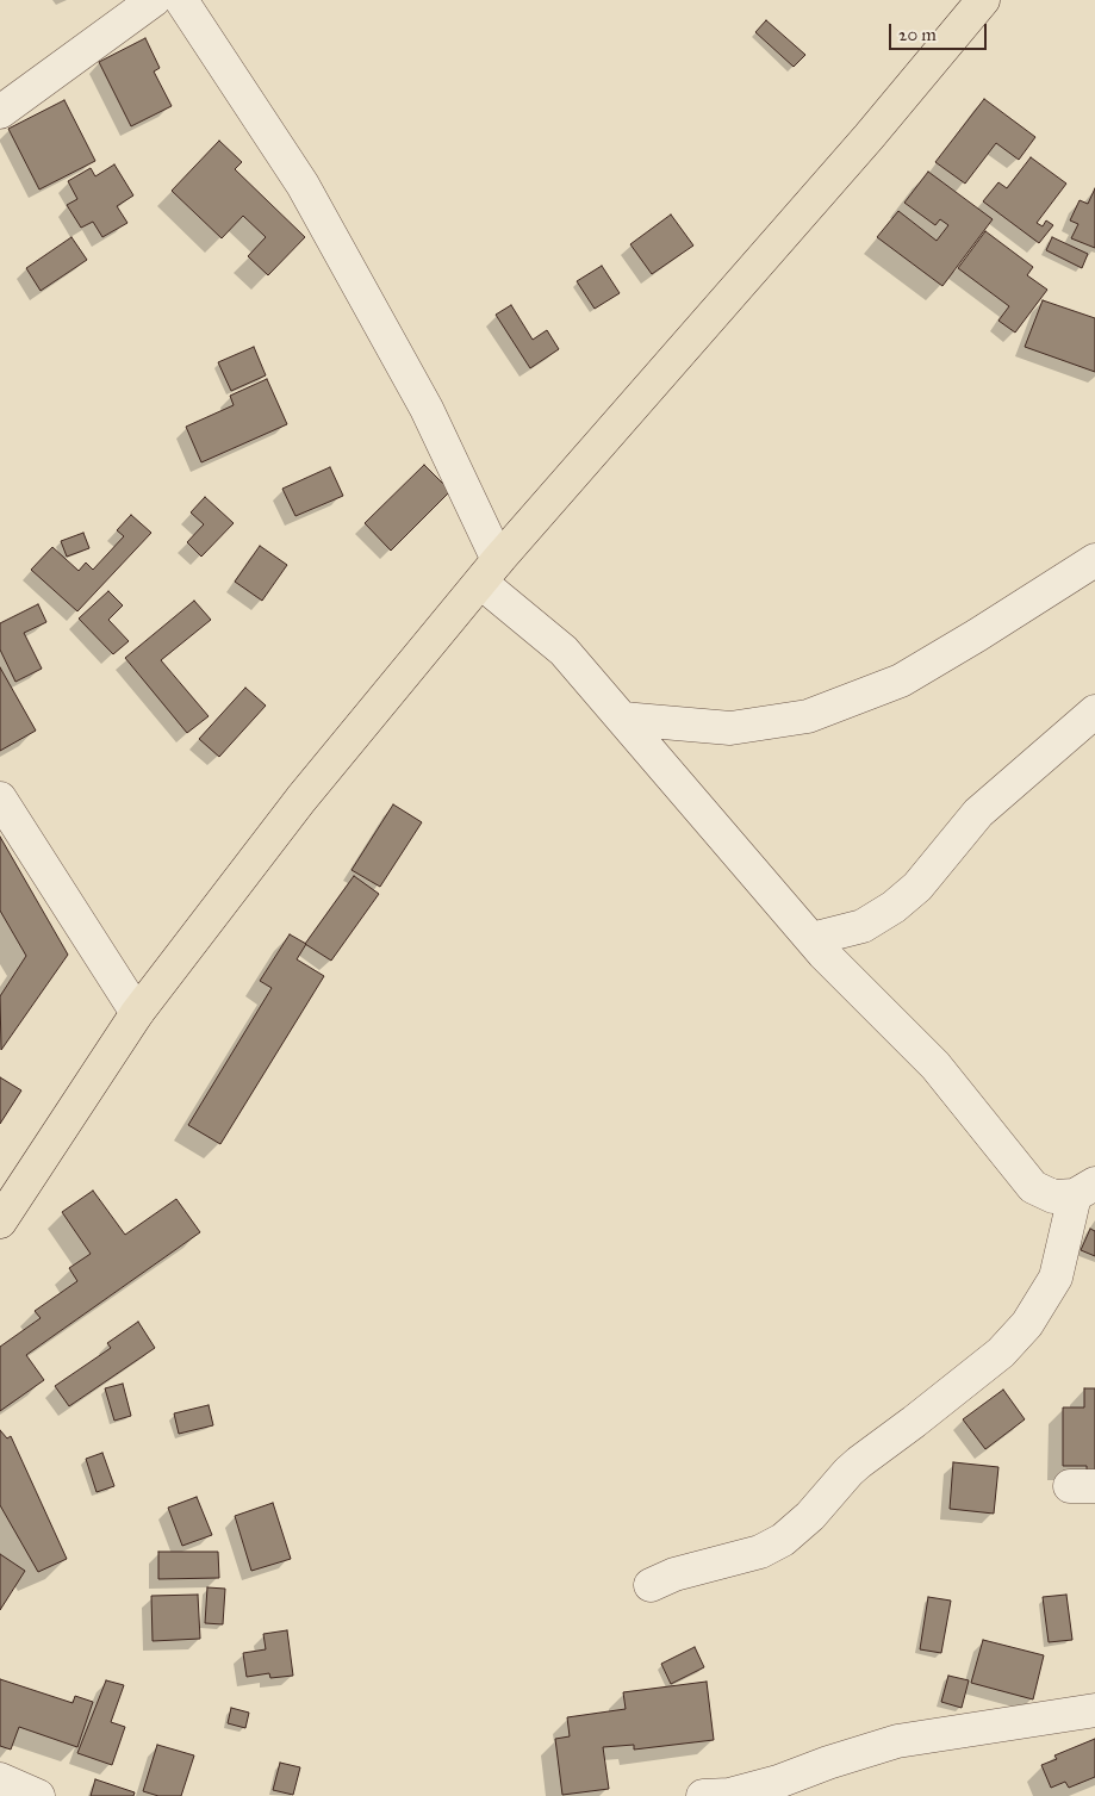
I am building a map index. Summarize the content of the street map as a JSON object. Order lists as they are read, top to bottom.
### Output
{
  "scale_bar": "20 m"
}
